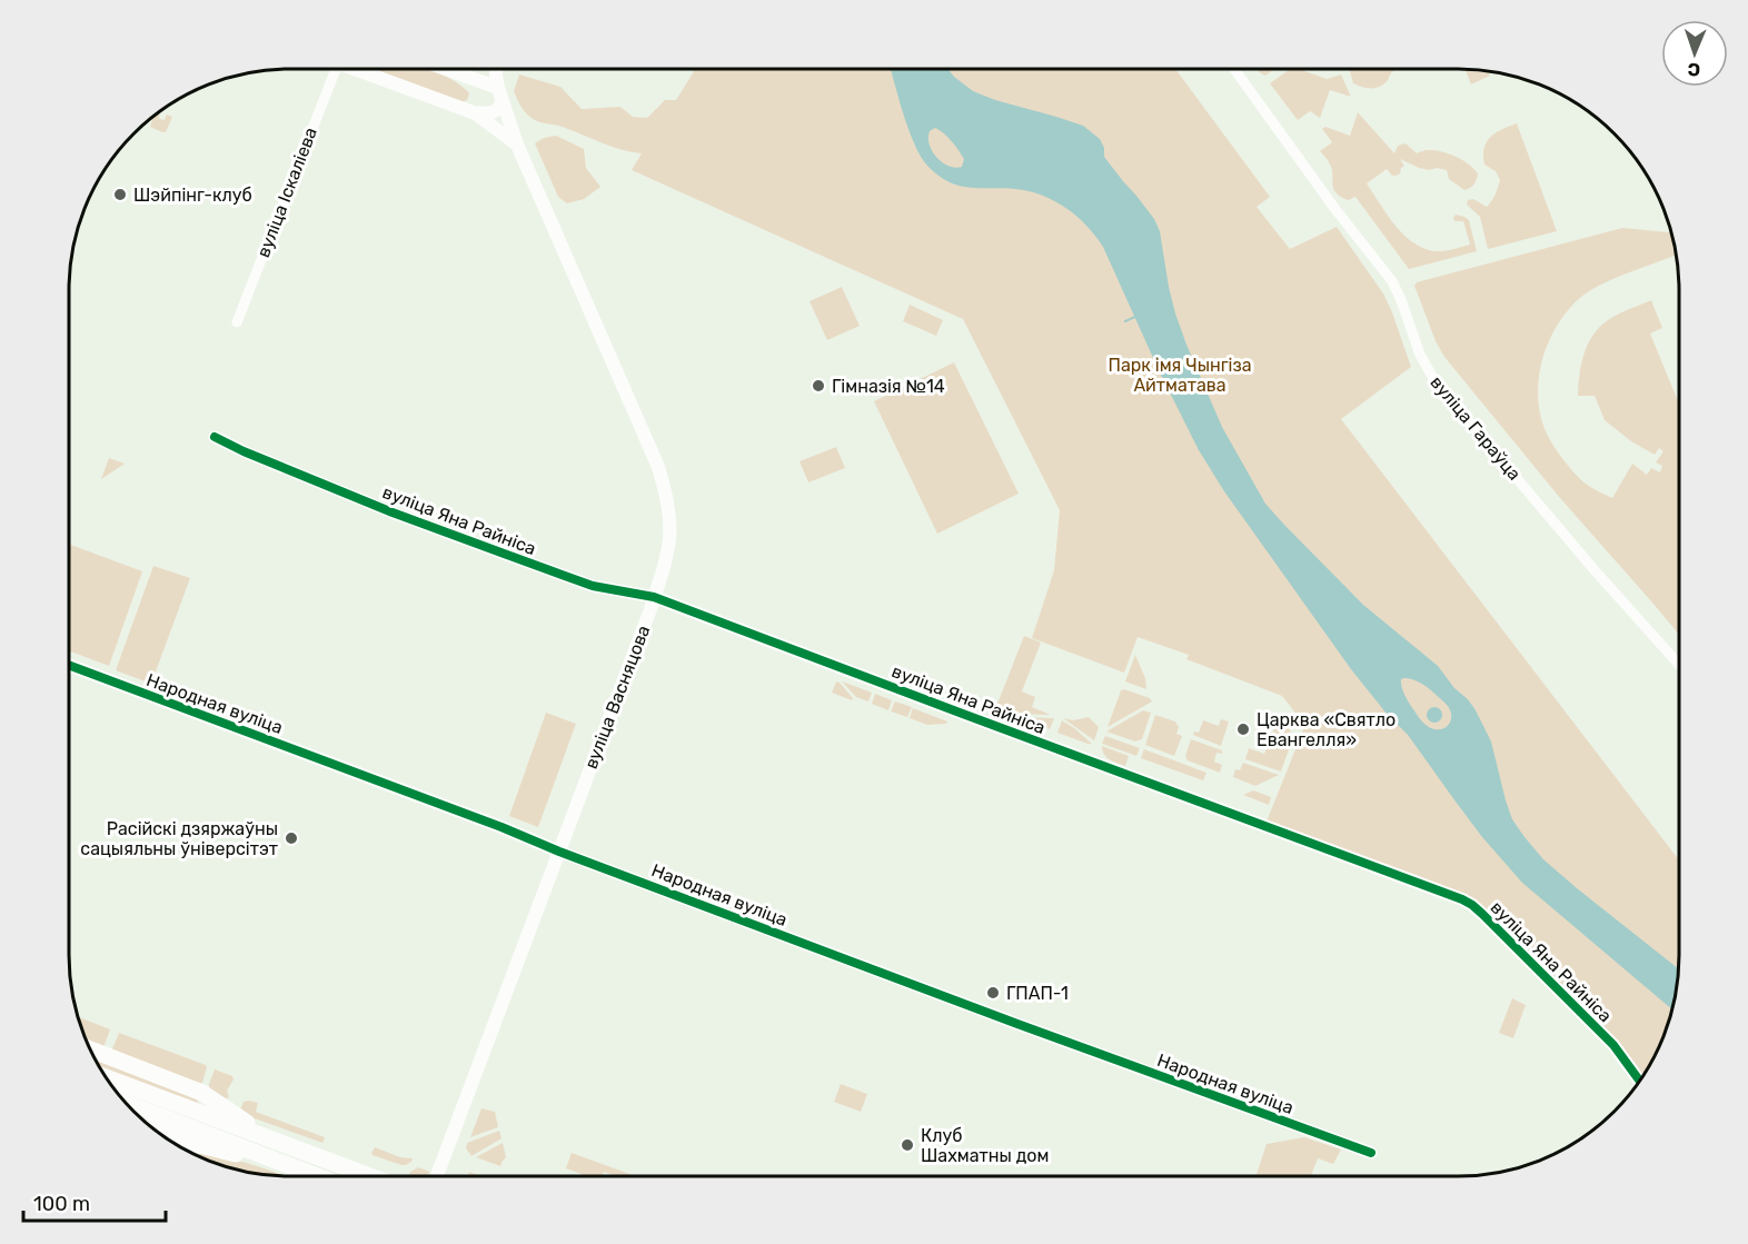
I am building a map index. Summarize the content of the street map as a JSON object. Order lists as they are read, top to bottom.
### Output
{
  "streets": {
    "street": [
      "вуліца Іскаліева",
      "вуліца Гараўца",
      "вуліца Яна Райніса",
      "вуліца Васняцова",
      "Народная вуліца"
    ]
  },
  "crossings": [
    ["вуліца Яна Райніса", "вуліца Васняцова"],
    ["вуліца Васняцова", "Народная вуліца"]
  ],
  "parks": ["Парк імя Чынгіза Айтматава"],
  "places": [
    "Шэйпінг-клуб",
    "Гімназія №14",
    "Царква «Святло Евангелля»",
    "Расійскі дзяржаўны сацыяльны ўніверсітэт",
    "ГПАП-1",
    "Клуб Шахматны дом"
  ],
  "scale_bar": "100 m",
  "north": "bottom"
}
